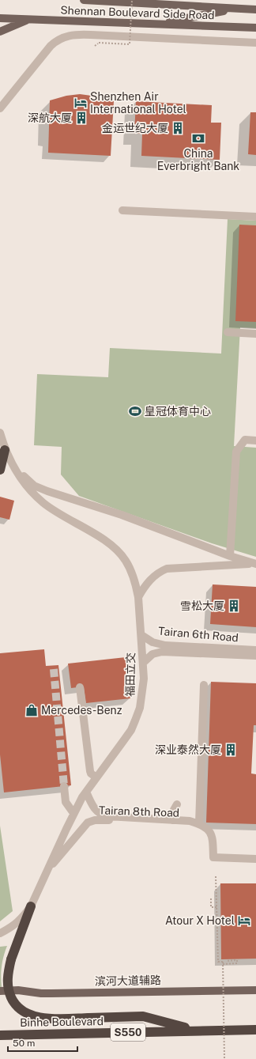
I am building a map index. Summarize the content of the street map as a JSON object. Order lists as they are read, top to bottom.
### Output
{
  "streets": {
    "highway": ["Binhe Boulevard", "S550"],
    "main road": ["Shennan Boulevard Side Road", "滨河大道辅路"],
    "street": ["Tairan 6th Road", "福田立交", "Tairan 8th Road"]
  },
  "crossings": [
    ["Tairan 6th Road", "福田立交"],
    ["福田立交", "Tairan 8th Road"]
  ],
  "places": {
    "hotel": ["Shenzhen Air International Hotel", "Atour X Hotel"],
    "building": [
      "深航大厦",
      "金运世纪大厦",
      "雪松大厦",
      "深业泰然大厦"
    ],
    "bank": ["China Everbright Bank"],
    "sports": ["皇冠体育中心"],
    "shop": ["Mercedes-Benz"]
  },
  "scale_bar": "50 m"
}
